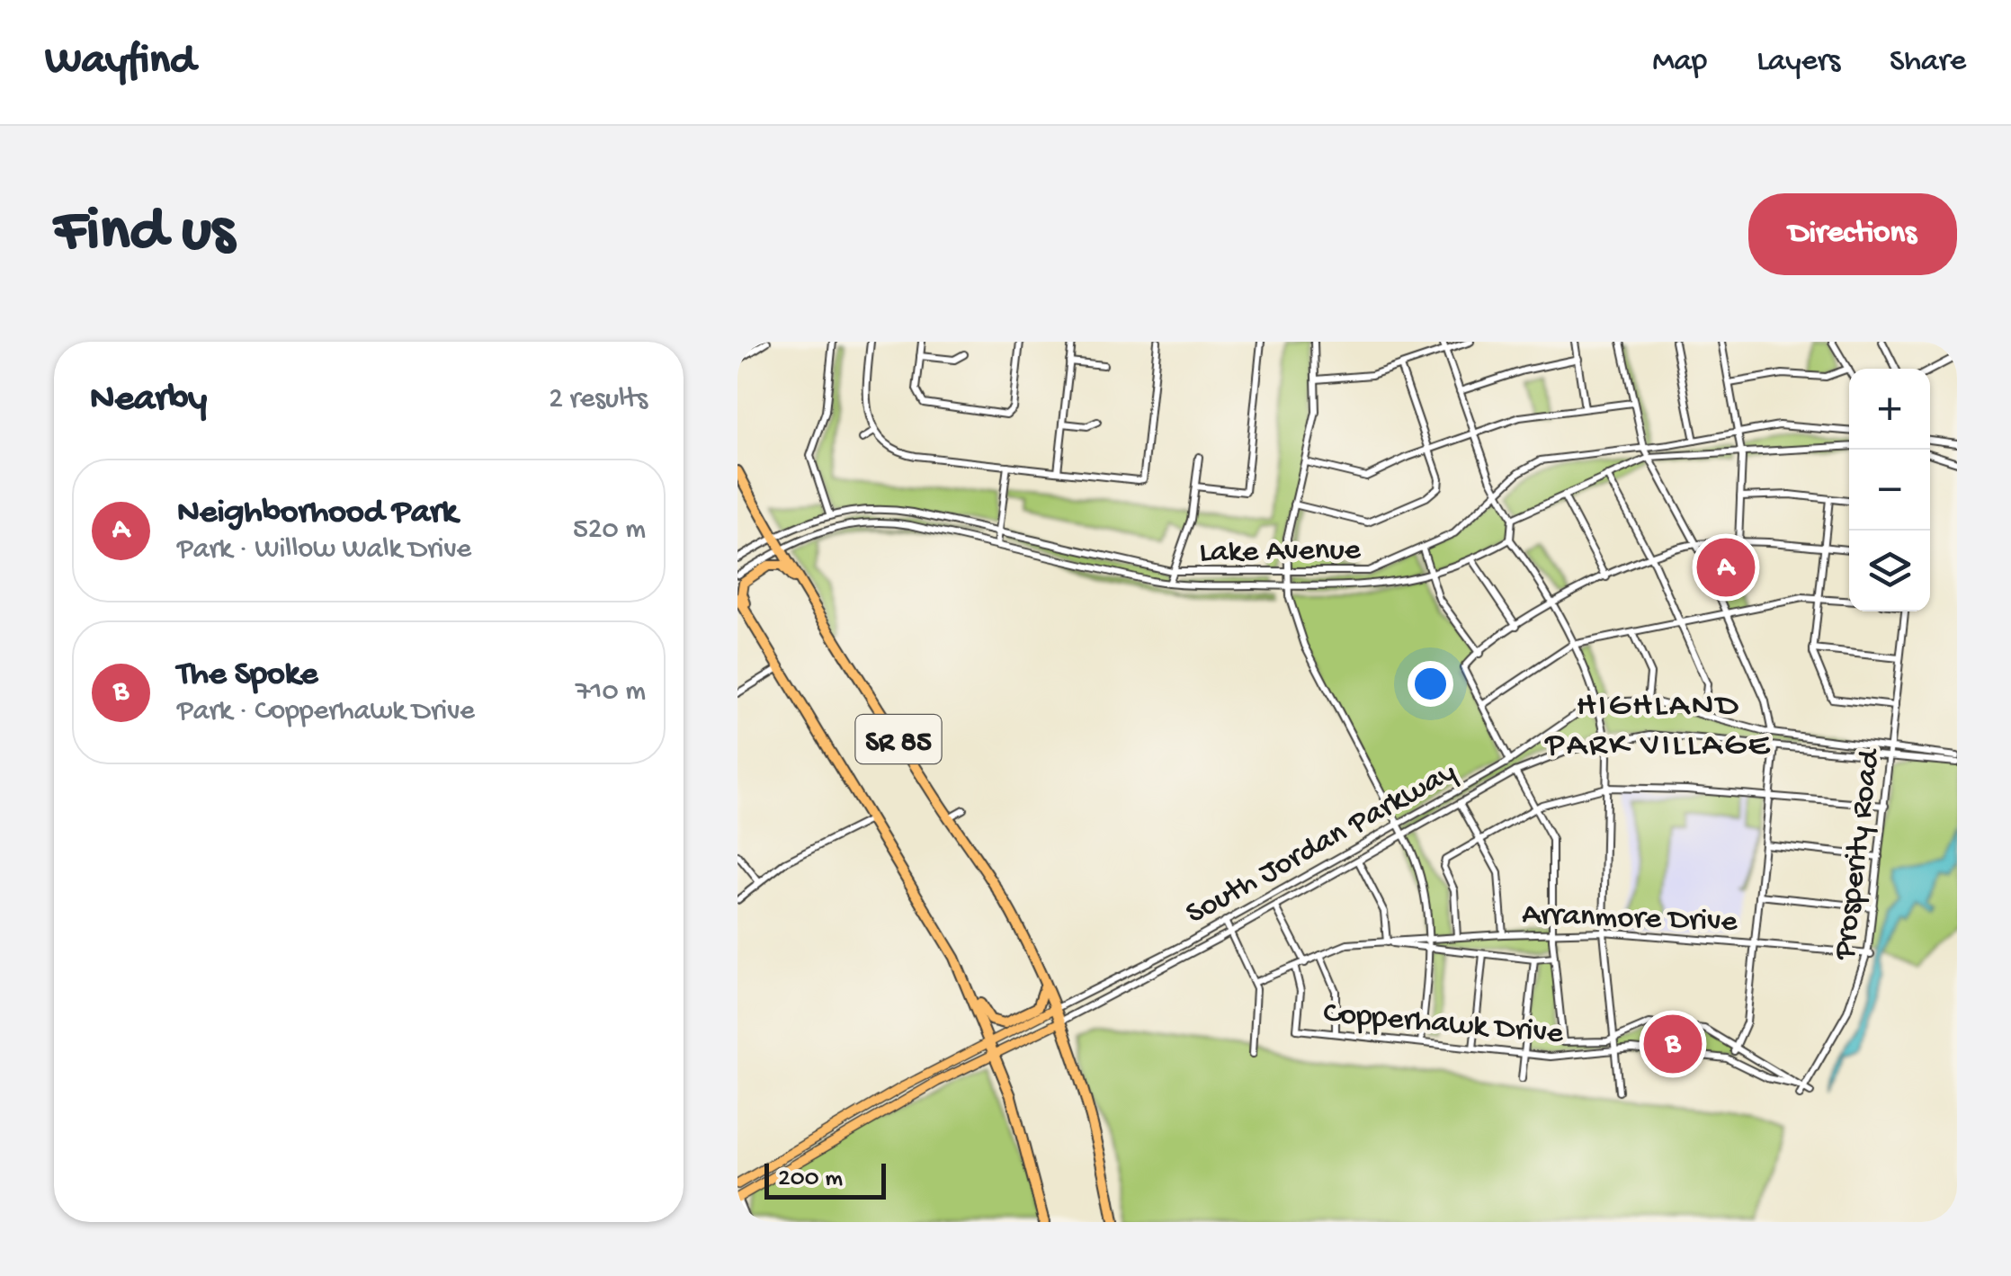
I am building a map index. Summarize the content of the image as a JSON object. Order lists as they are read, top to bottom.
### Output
{
  "streets": {
    "highway": ["SR 85"],
    "main road": ["South Jordan Parkway"],
    "street": [
      "Lake Avenue",
      "Prosperity Road",
      "Arranmore Drive",
      "Copperhawk Drive"
    ]
  },
  "crossings": [
    ["Lake Avenue", "SR 85"],
    ["SR 85", "South Jordan Parkway"],
    ["South Jordan Parkway", "Prosperity Road"],
    ["Prosperity Road", "Arranmore Drive"],
    ["Prosperity Road", "Copperhawk Drive"],
    ["Arranmore Drive", "Copperhawk Drive"]
  ],
  "districts": ["HIGHLAND PARK VILLAGE"],
  "scale_bar": "200 m",
  "page": {
    "header": "Wayfind",
    "nav": ["Map", "Layers", "Share"],
    "buttons": "Directions",
    "title": "Find us",
    "heading": ["Nearby", "2 results"],
    "map_buttons": ["+", "−"],
    "list": [
      {
        "mark": "A",
        "name": "Neighborhood Park",
        "note": "Park · Willow Walk Drive",
        "value": "520 m"
      },
      {
        "mark": "B",
        "name": "The Spoke",
        "note": "Park · Copperhawk Drive",
        "value": "710 m"
      }
    ],
    "pins": ["A", "B"],
    "scale": "200 m"
  }
}
